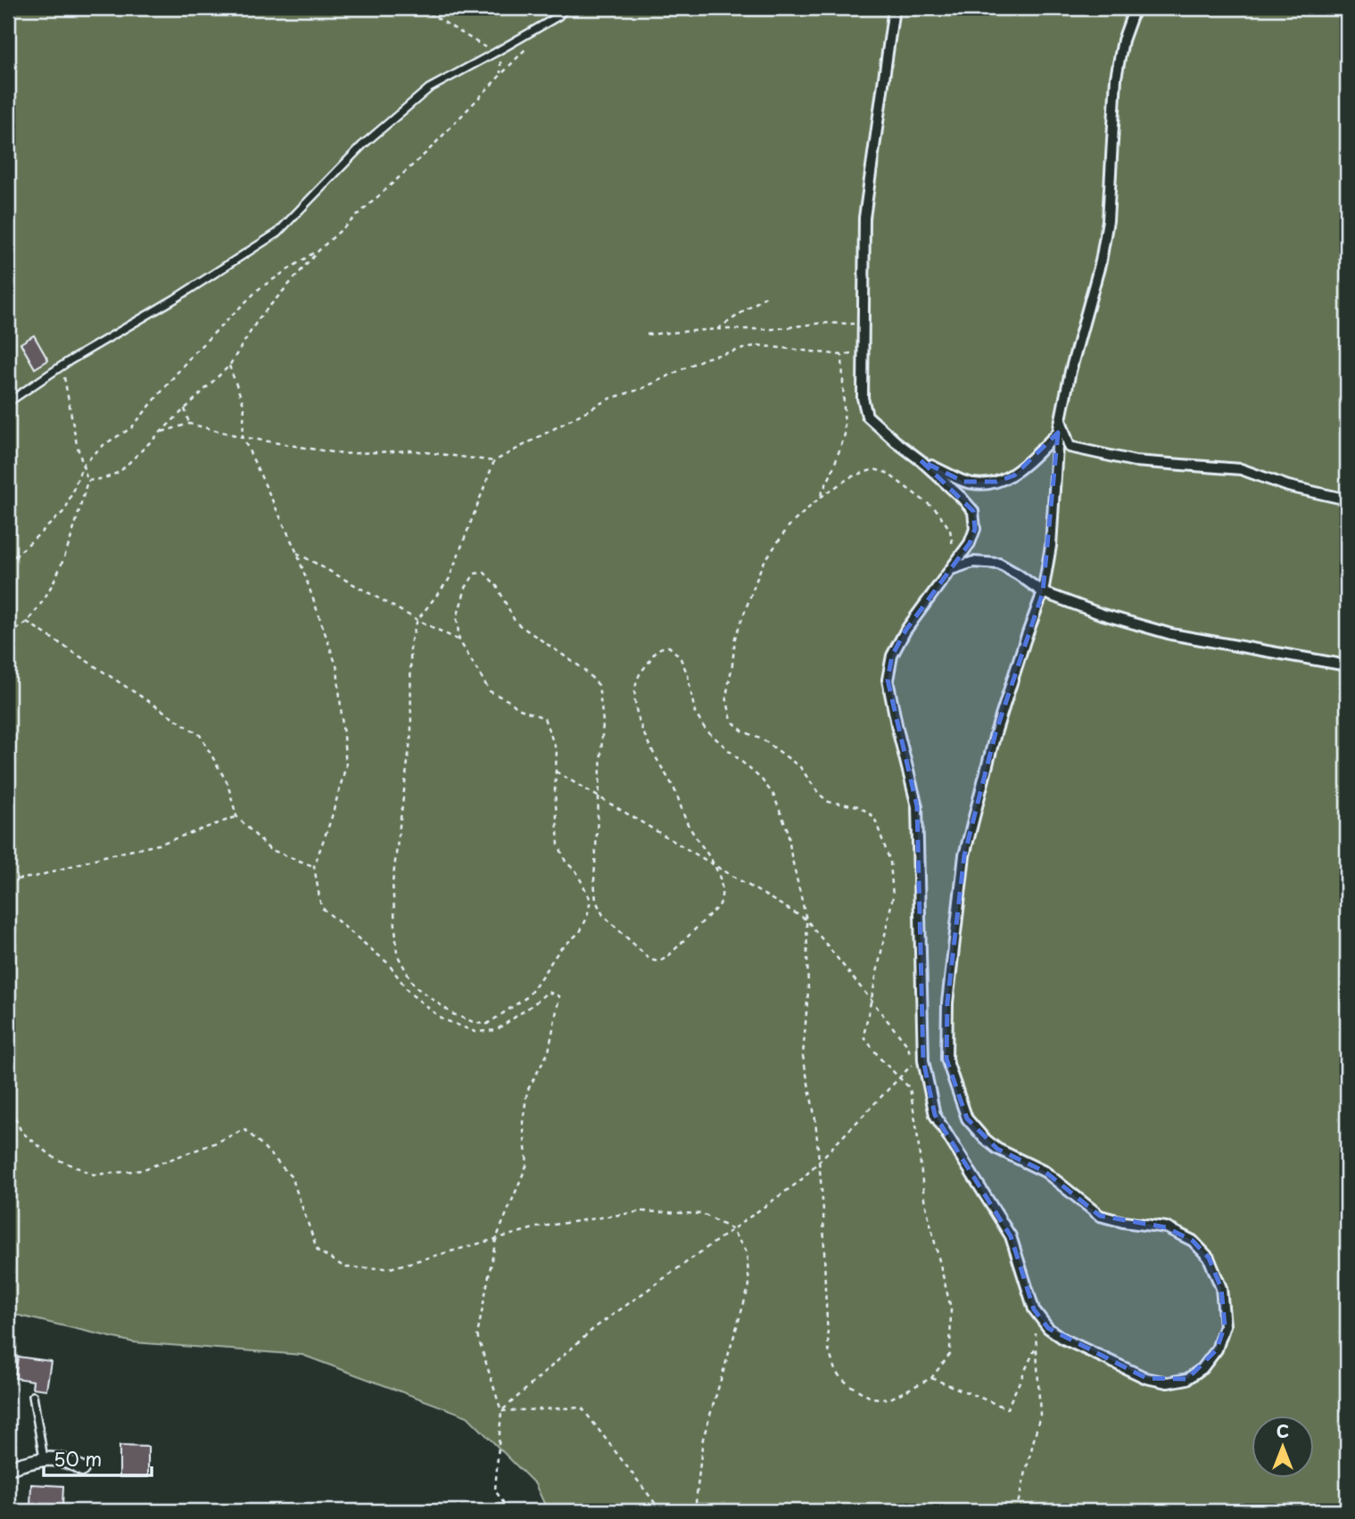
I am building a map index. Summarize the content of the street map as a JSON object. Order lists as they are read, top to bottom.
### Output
{
  "scale_bar": "50 m",
  "north": "top"
}
